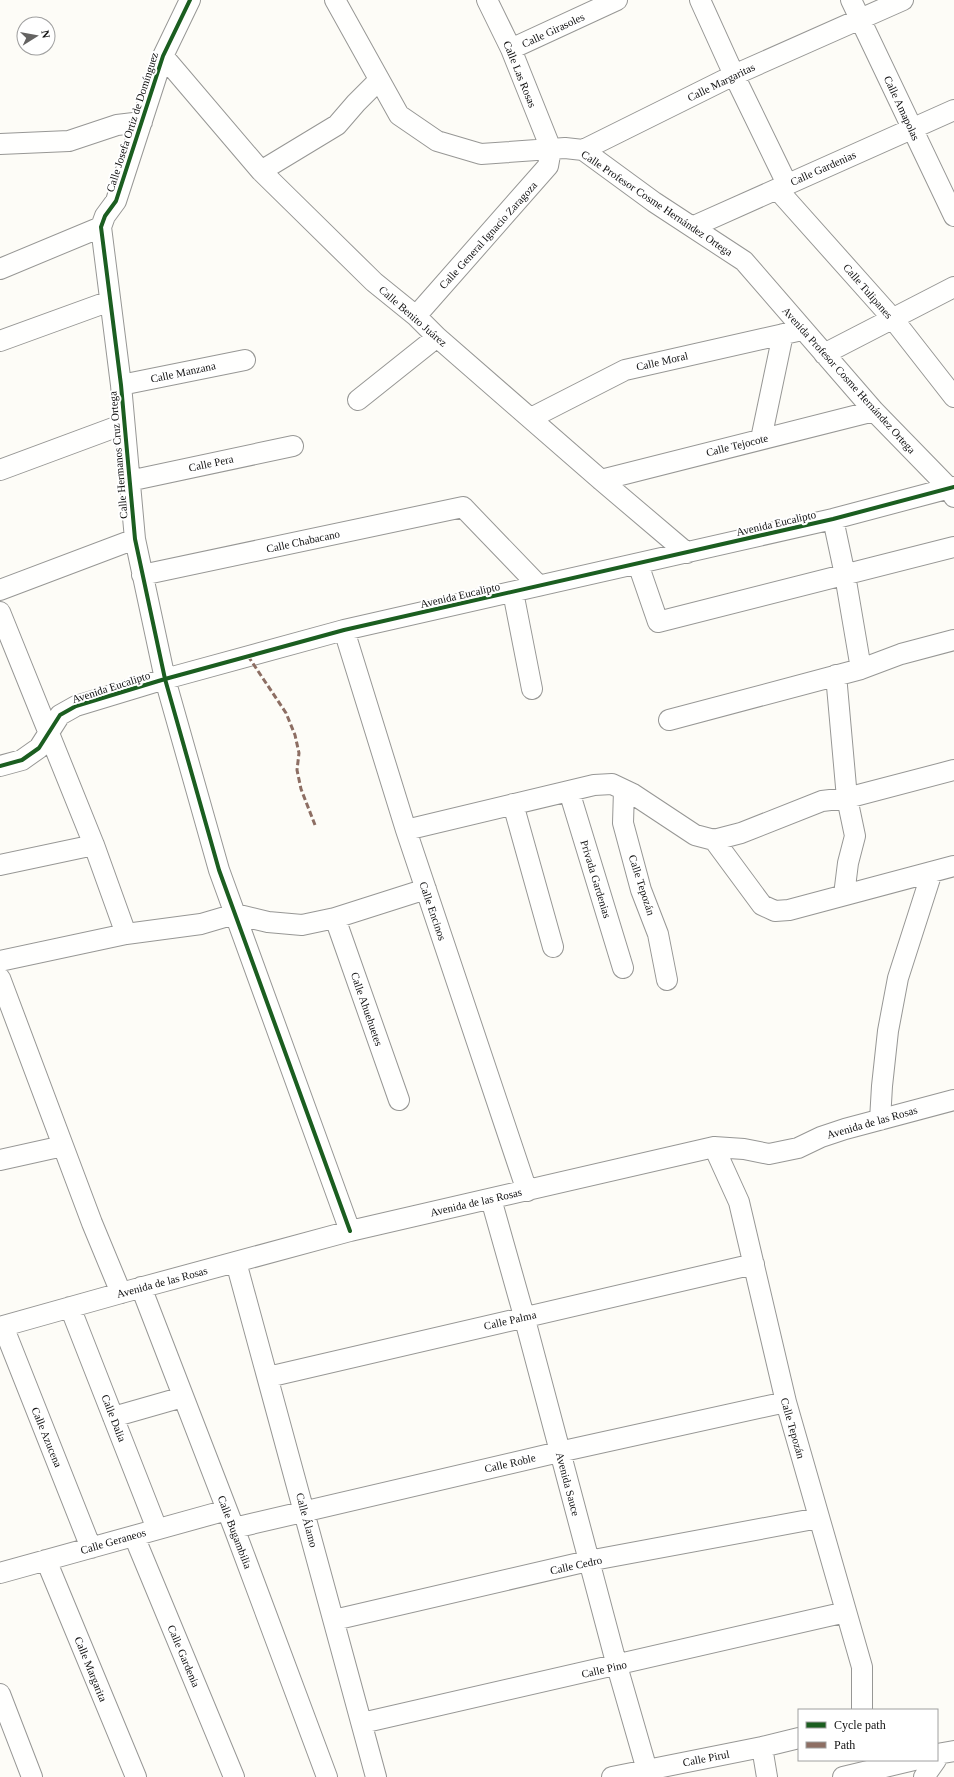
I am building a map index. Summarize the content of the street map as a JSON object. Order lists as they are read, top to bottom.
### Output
{
  "streets": {
    "street": [
      "Calle Girasoles",
      "Calle Las Rosas",
      "Calle Margaritas",
      "Calle Amapolas",
      "Calle Josefa Ortiz de Domínguez",
      "Calle Gardenias",
      "Calle Profesor Cosme Hernández Ortega",
      "Calle General Ignacio Zaragoza",
      "Calle Tulipanes",
      "Calle Benito Juárez",
      "Calle Moral",
      "Calle Manzana",
      "Avenida Profesor Cosme Hernández Ortega",
      "Calle Tejocote",
      "Calle Hermanos Cruz Ortega",
      "Calle Pera",
      "Avenida Eucalipto",
      "Calle Chabacano",
      "Privada Gardenias",
      "Calle Tepozán",
      "Calle Encinos",
      "Calle Ahuehuetes",
      "Avenida de las Rosas",
      "Calle Palma",
      "Calle Dalia",
      "Calle Azucena",
      "Calle Roble",
      "Avenida Sauce",
      "Calle Álamo",
      "Calle Bugambilia",
      "Calle Geraneos",
      "Calle Cedro",
      "Calle Gardenia",
      "Calle Margarita",
      "Calle Pino",
      "Calle Pirul"
    ]
  },
  "crossings": [
    ["Calle Girasoles", "Calle Las Rosas"],
    ["Calle Las Rosas", "Calle Profesor Cosme Hernández Ortega"],
    ["Calle Las Rosas", "Calle General Ignacio Zaragoza"],
    ["Calle Margaritas", "Calle Amapolas"],
    ["Calle Margaritas", "Calle Profesor Cosme Hernández Ortega"],
    ["Calle Margaritas", "Calle Tulipanes"],
    ["Calle Amapolas", "Calle Gardenias"],
    ["Calle Josefa Ortiz de Domínguez", "Calle Benito Juárez"],
    ["Calle Josefa Ortiz de Domínguez", "Calle Hermanos Cruz Ortega"],
    ["Calle Gardenias", "Calle Profesor Cosme Hernández Ortega"],
    ["Calle Gardenias", "Calle Tulipanes"],
    ["Calle Profesor Cosme Hernández Ortega", "Calle General Ignacio Zaragoza"],
    ["Calle Profesor Cosme Hernández Ortega", "Avenida Profesor Cosme Hernández Ortega"],
    ["Calle General Ignacio Zaragoza", "Calle Benito Juárez"],
    ["Calle Benito Juárez", "Calle Moral"],
    ["Calle Benito Juárez", "Calle Tejocote"],
    ["Calle Benito Juárez", "Avenida Eucalipto"],
    ["Calle Moral", "Avenida Profesor Cosme Hernández Ortega"],
    ["Calle Manzana", "Calle Hermanos Cruz Ortega"],
    ["Avenida Profesor Cosme Hernández Ortega", "Calle Tejocote"],
    ["Avenida Profesor Cosme Hernández Ortega", "Avenida Eucalipto"],
    ["Calle Hermanos Cruz Ortega", "Calle Pera"],
    ["Calle Hermanos Cruz Ortega", "Avenida Eucalipto"],
    ["Calle Hermanos Cruz Ortega", "Calle Chabacano"],
    ["Calle Hermanos Cruz Ortega", "Avenida de las Rosas"],
    ["Avenida Eucalipto", "Calle Chabacano"],
    ["Avenida Eucalipto", "Calle Encinos"],
    ["Calle Tepozán", "Avenida de las Rosas"],
    ["Calle Tepozán", "Calle Palma"],
    ["Calle Tepozán", "Calle Roble"],
    ["Calle Tepozán", "Calle Cedro"],
    ["Calle Tepozán", "Calle Pino"],
    ["Calle Encinos", "Avenida de las Rosas"],
    ["Avenida de las Rosas", "Calle Dalia"],
    ["Avenida de las Rosas", "Calle Azucena"],
    ["Avenida de las Rosas", "Avenida Sauce"],
    ["Avenida de las Rosas", "Calle Álamo"],
    ["Avenida de las Rosas", "Calle Bugambilia"],
    ["Calle Palma", "Avenida Sauce"],
    ["Calle Palma", "Calle Álamo"],
    ["Calle Dalia", "Calle Geraneos"],
    ["Calle Azucena", "Calle Geraneos"],
    ["Calle Roble", "Avenida Sauce"],
    ["Calle Roble", "Calle Álamo"],
    ["Calle Roble", "Calle Bugambilia"],
    ["Avenida Sauce", "Calle Cedro"],
    ["Avenida Sauce", "Calle Pino"],
    ["Avenida Sauce", "Calle Pirul"],
    ["Calle Álamo", "Calle Cedro"],
    ["Calle Álamo", "Calle Pino"],
    ["Calle Bugambilia", "Calle Geraneos"],
    ["Calle Geraneos", "Calle Gardenia"],
    ["Calle Geraneos", "Calle Margarita"]
  ],
  "legend": ["Cycle path", "Path"],
  "north": "right"
}
